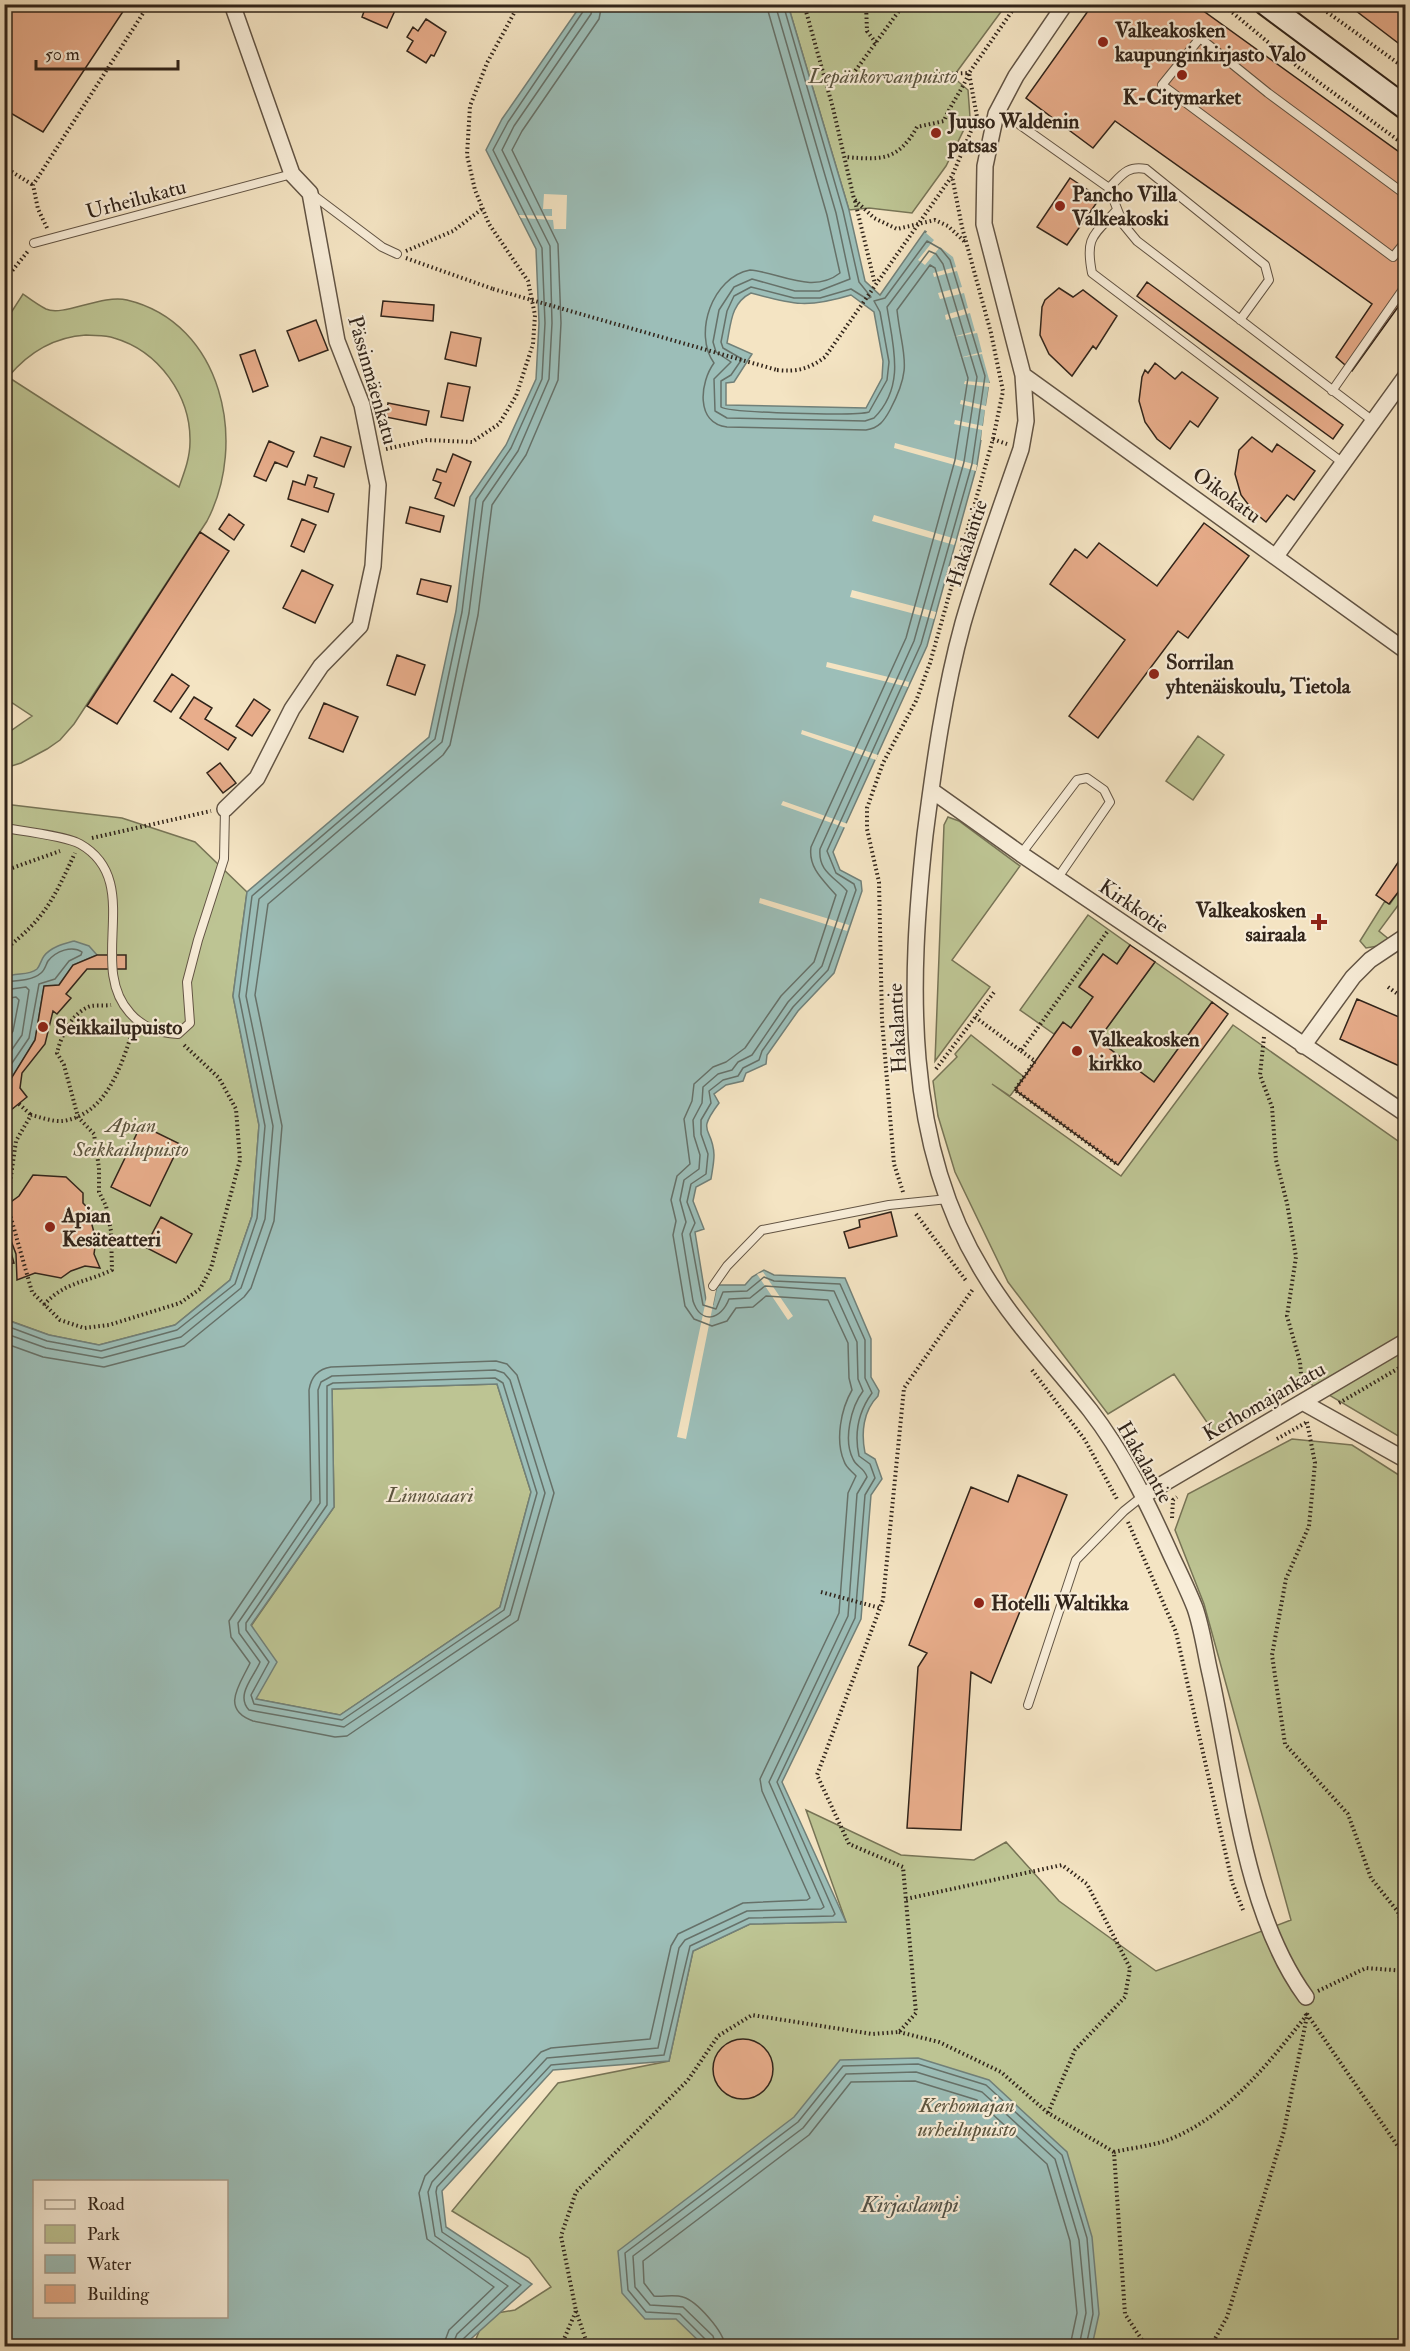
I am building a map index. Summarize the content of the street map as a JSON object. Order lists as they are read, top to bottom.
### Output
{
  "streets": {
    "street": [
      "Pässinmäenkatu",
      "Oikokatu",
      "Hakalantie",
      "Kirkkotie",
      "Kerhomajankatu"
    ],
    "lane": ["Urheilukatu"]
  },
  "crossings": [
    ["Oikokatu", "Hakalantie"],
    ["Hakalantie", "Kirkkotie"],
    ["Hakalantie", "Kerhomajankatu"]
  ],
  "water": ["Kirjaslampi"],
  "parks": [
    "Lepänkorvanpuisto",
    "Apian Seikkailupuisto",
    "Linnosaari",
    "Kerhomajan urheilupuisto"
  ],
  "places": {
    "other": [
      "Valkeakosken kaupunginkirjasto Valo",
      "K-Citymarket",
      "Juuso Waldenin patsas",
      "Pancho Villa Valkeakoski",
      "Sorrilan yhtenäiskoulu, Tietola",
      "Seikkailupuisto",
      "Valkeakosken kirkko",
      "Apian Kesäteatteri",
      "Hotelli Waltikka"
    ],
    "health": ["Valkeakosken sairaala"]
  },
  "legend": [
    "Road",
    "Park",
    "Water",
    "Building"
  ],
  "scale_bar": "50 m"
}
